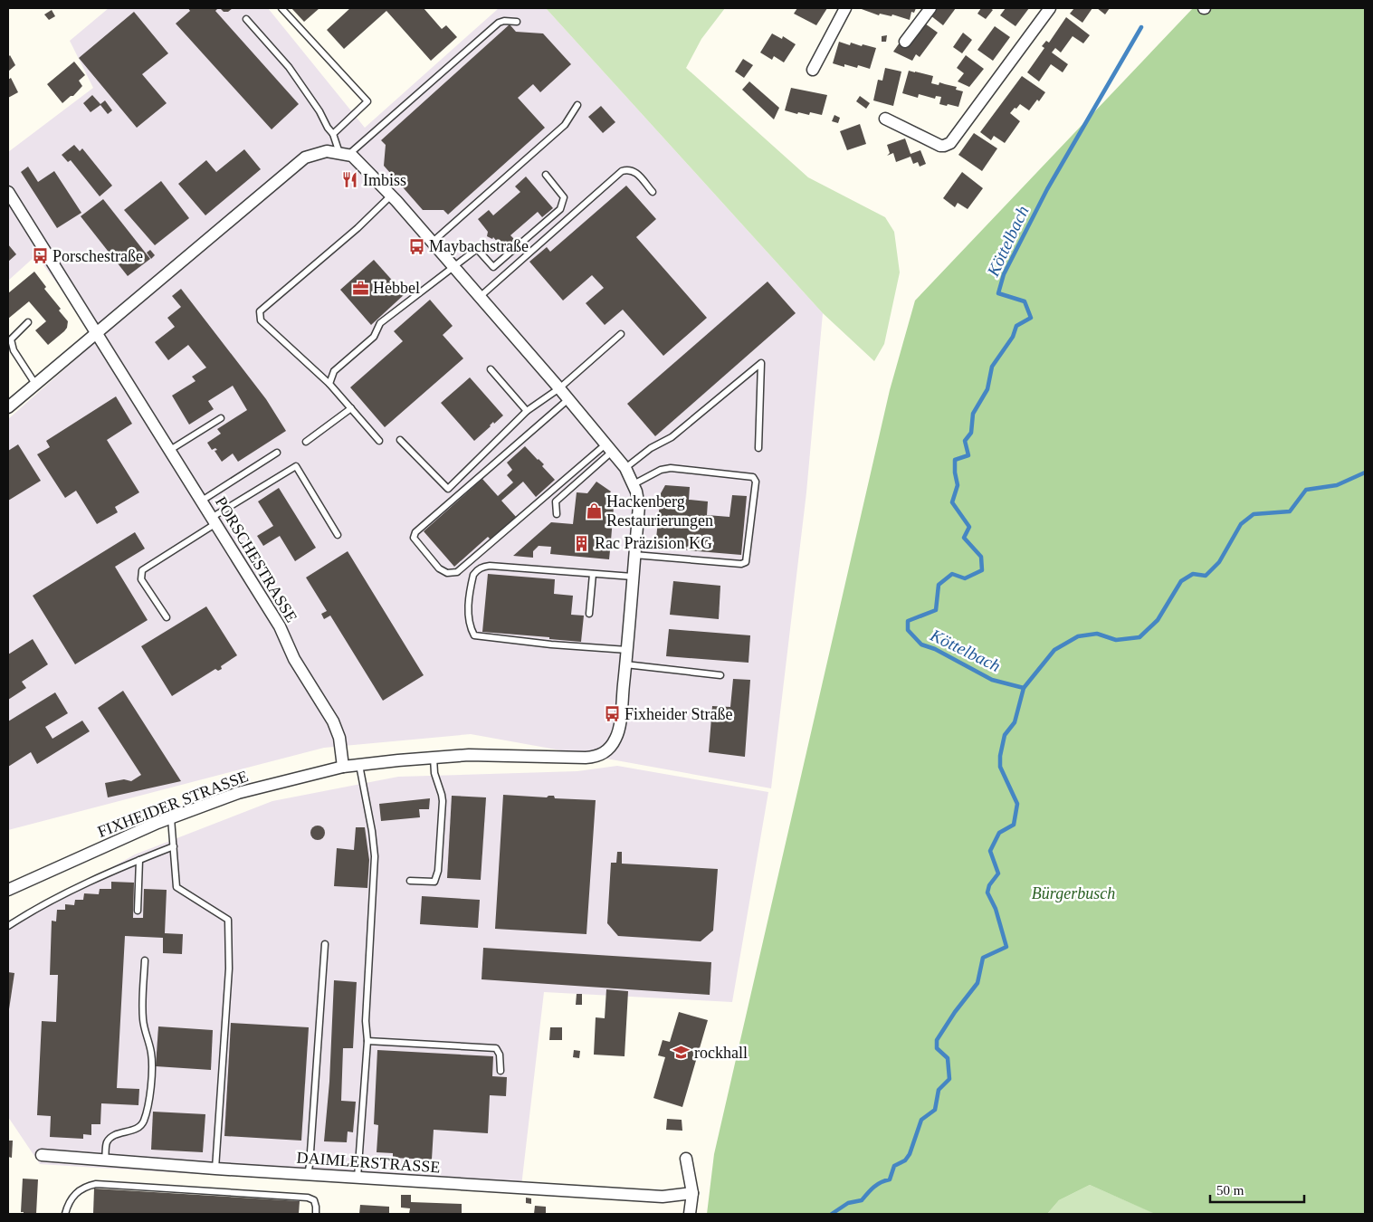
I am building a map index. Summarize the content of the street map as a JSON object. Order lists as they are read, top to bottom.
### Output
{
  "streets": {
    "street": ["PORSCHESTRASSE", "FIXHEIDER STRASSE", "DAIMLERSTRASSE"]
  },
  "crossings": [
    ["PORSCHESTRASSE", "FIXHEIDER STRASSE"]
  ],
  "water": ["Köttelbach"],
  "parks": ["Bürgerbusch"],
  "places": {
    "restaurant": ["Imbiss"],
    "bus stop": ["Maybachstraße", "Porschestraße", "Fixheider Straße"],
    "office": ["Hebbel"],
    "shop": ["Hackenberg Restaurierungen"],
    "building": ["Rac Präzision KG"],
    "school or university": ["rockhall"]
  },
  "scale_bar": "50 m"
}
